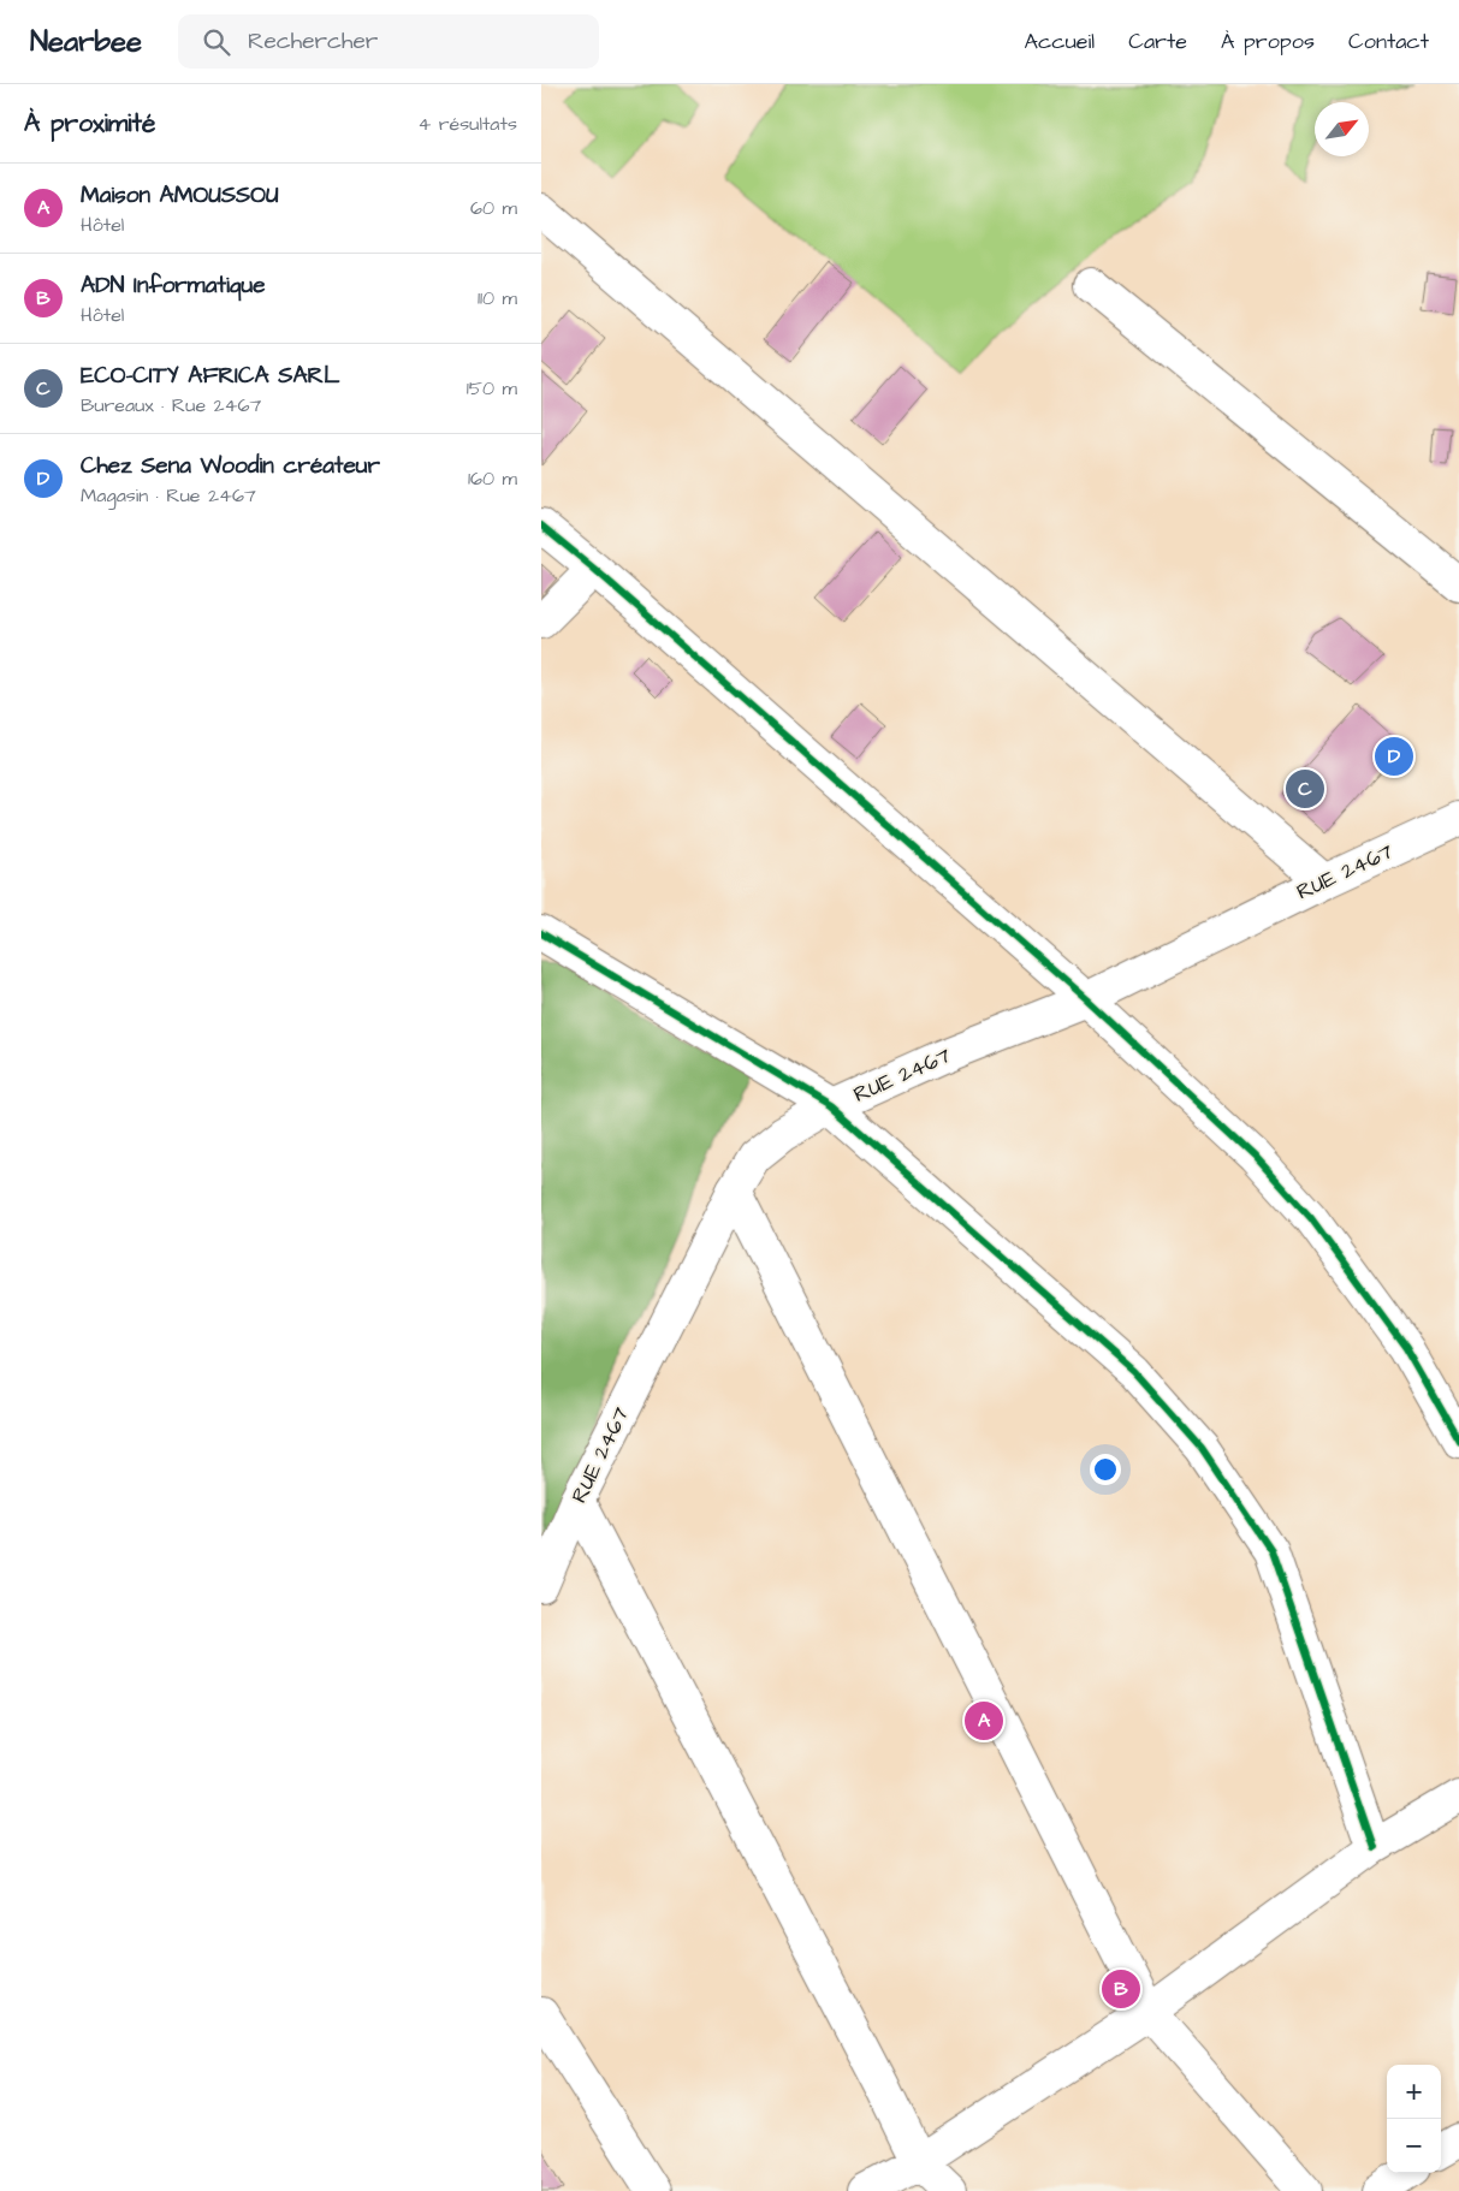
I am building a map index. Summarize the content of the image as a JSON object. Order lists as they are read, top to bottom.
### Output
{
  "streets": {
    "street": ["RUE 2467"]
  },
  "north": "top right",
  "page": {
    "header": "Nearbee",
    "search": "Rechercher",
    "nav": [
      "Accueil",
      "Carte",
      "À propos",
      "Contact"
    ],
    "heading": ["À proximité", "4 résultats"],
    "list": [
      {
        "mark": "A",
        "name": "Maison AMOUSSOU",
        "note": "Hôtel",
        "value": "60 m"
      },
      {
        "mark": "B",
        "name": "ADN Informatique",
        "note": "Hôtel",
        "value": "110 m"
      },
      {
        "mark": "C",
        "name": "ECO-CITY AFRICA SARL",
        "note": "Bureaux · Rue 2467",
        "value": "150 m"
      },
      {
        "mark": "D",
        "name": "Chez Sena Woodin créateur",
        "note": "Magasin · Rue 2467",
        "value": "160 m"
      }
    ],
    "pins": [
      "D",
      "C",
      "A",
      "B"
    ],
    "map_buttons": ["+", "−"]
  }
}
